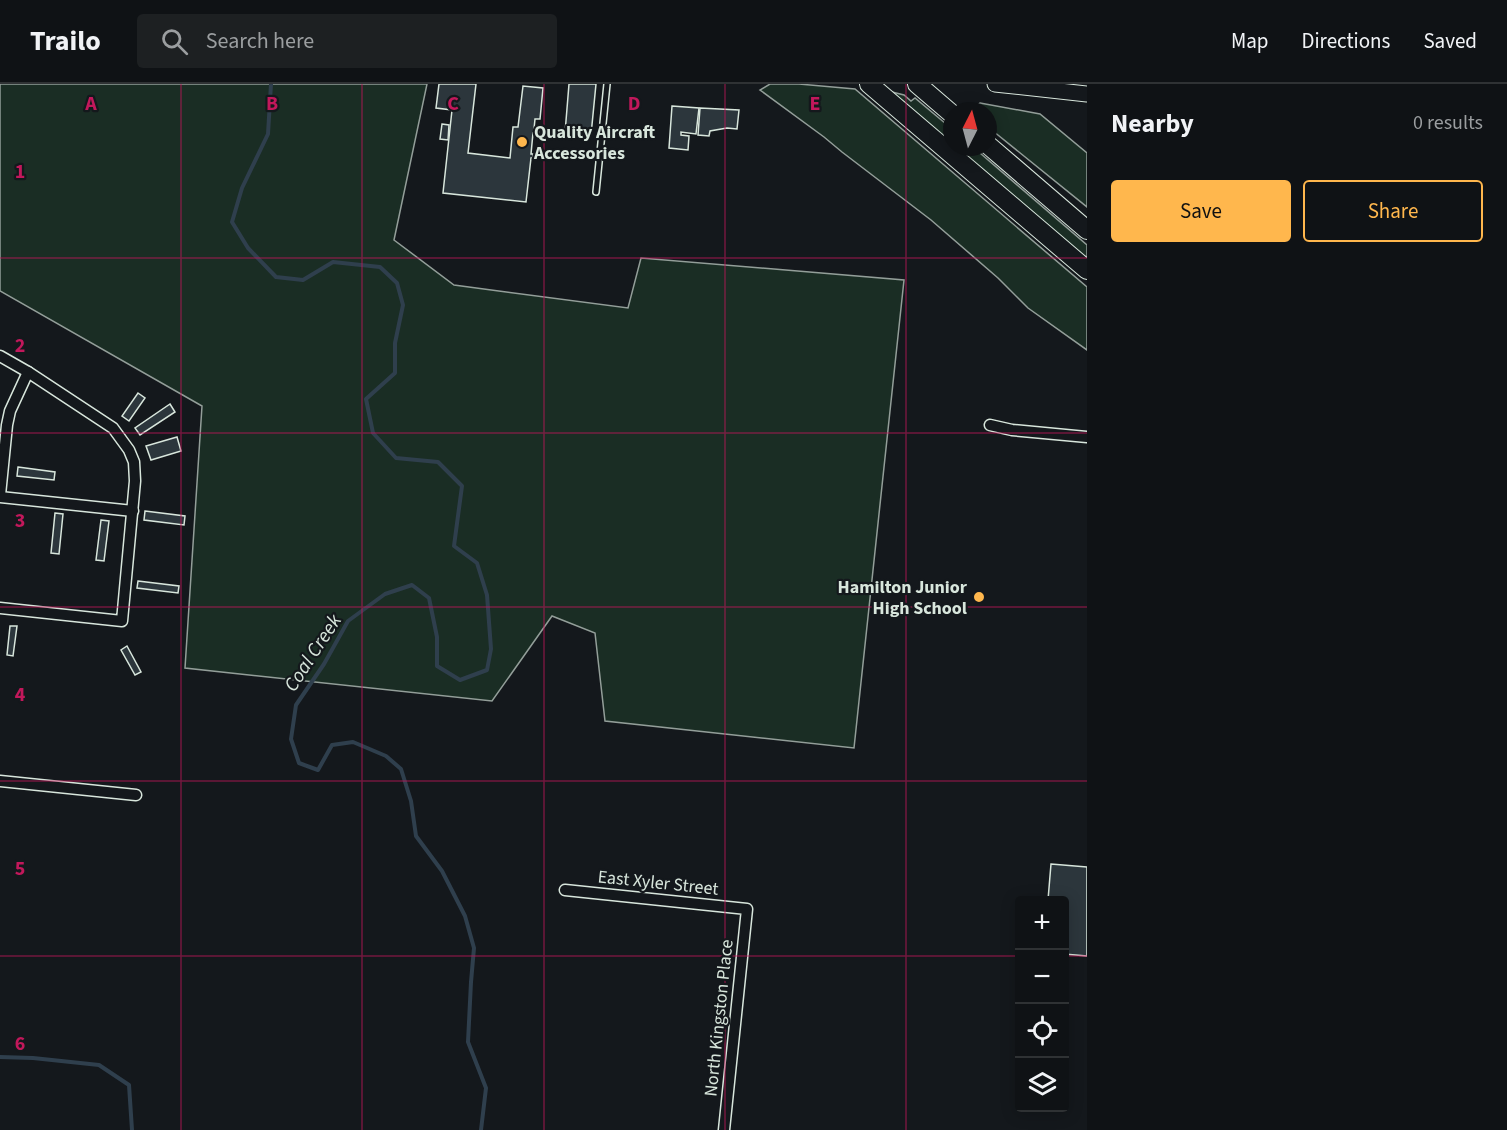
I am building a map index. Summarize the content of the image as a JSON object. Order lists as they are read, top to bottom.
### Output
{
  "streets": {
    "street": ["East Xyler Street", "North Kingston Place"]
  },
  "crossings": [
    ["East Xyler Street", "North Kingston Place"]
  ],
  "water": ["Coal Creek"],
  "places": ["Quality Aircraft Accessories", "Hamilton Junior High School"],
  "north": "top",
  "page": {
    "header": "Trailo",
    "search": "Search here",
    "nav": ["Map", "Directions", "Saved"],
    "heading": ["Nearby", "0 results"],
    "buttons": ["Save", "Share"],
    "map_buttons": ["+", "−"]
  },
  "grid": {
    "columns": [
      "A",
      "B",
      "C",
      "D",
      "E"
    ],
    "rows": [
      "1",
      "2",
      "3",
      "4",
      "5",
      "6"
    ]
  }
}
